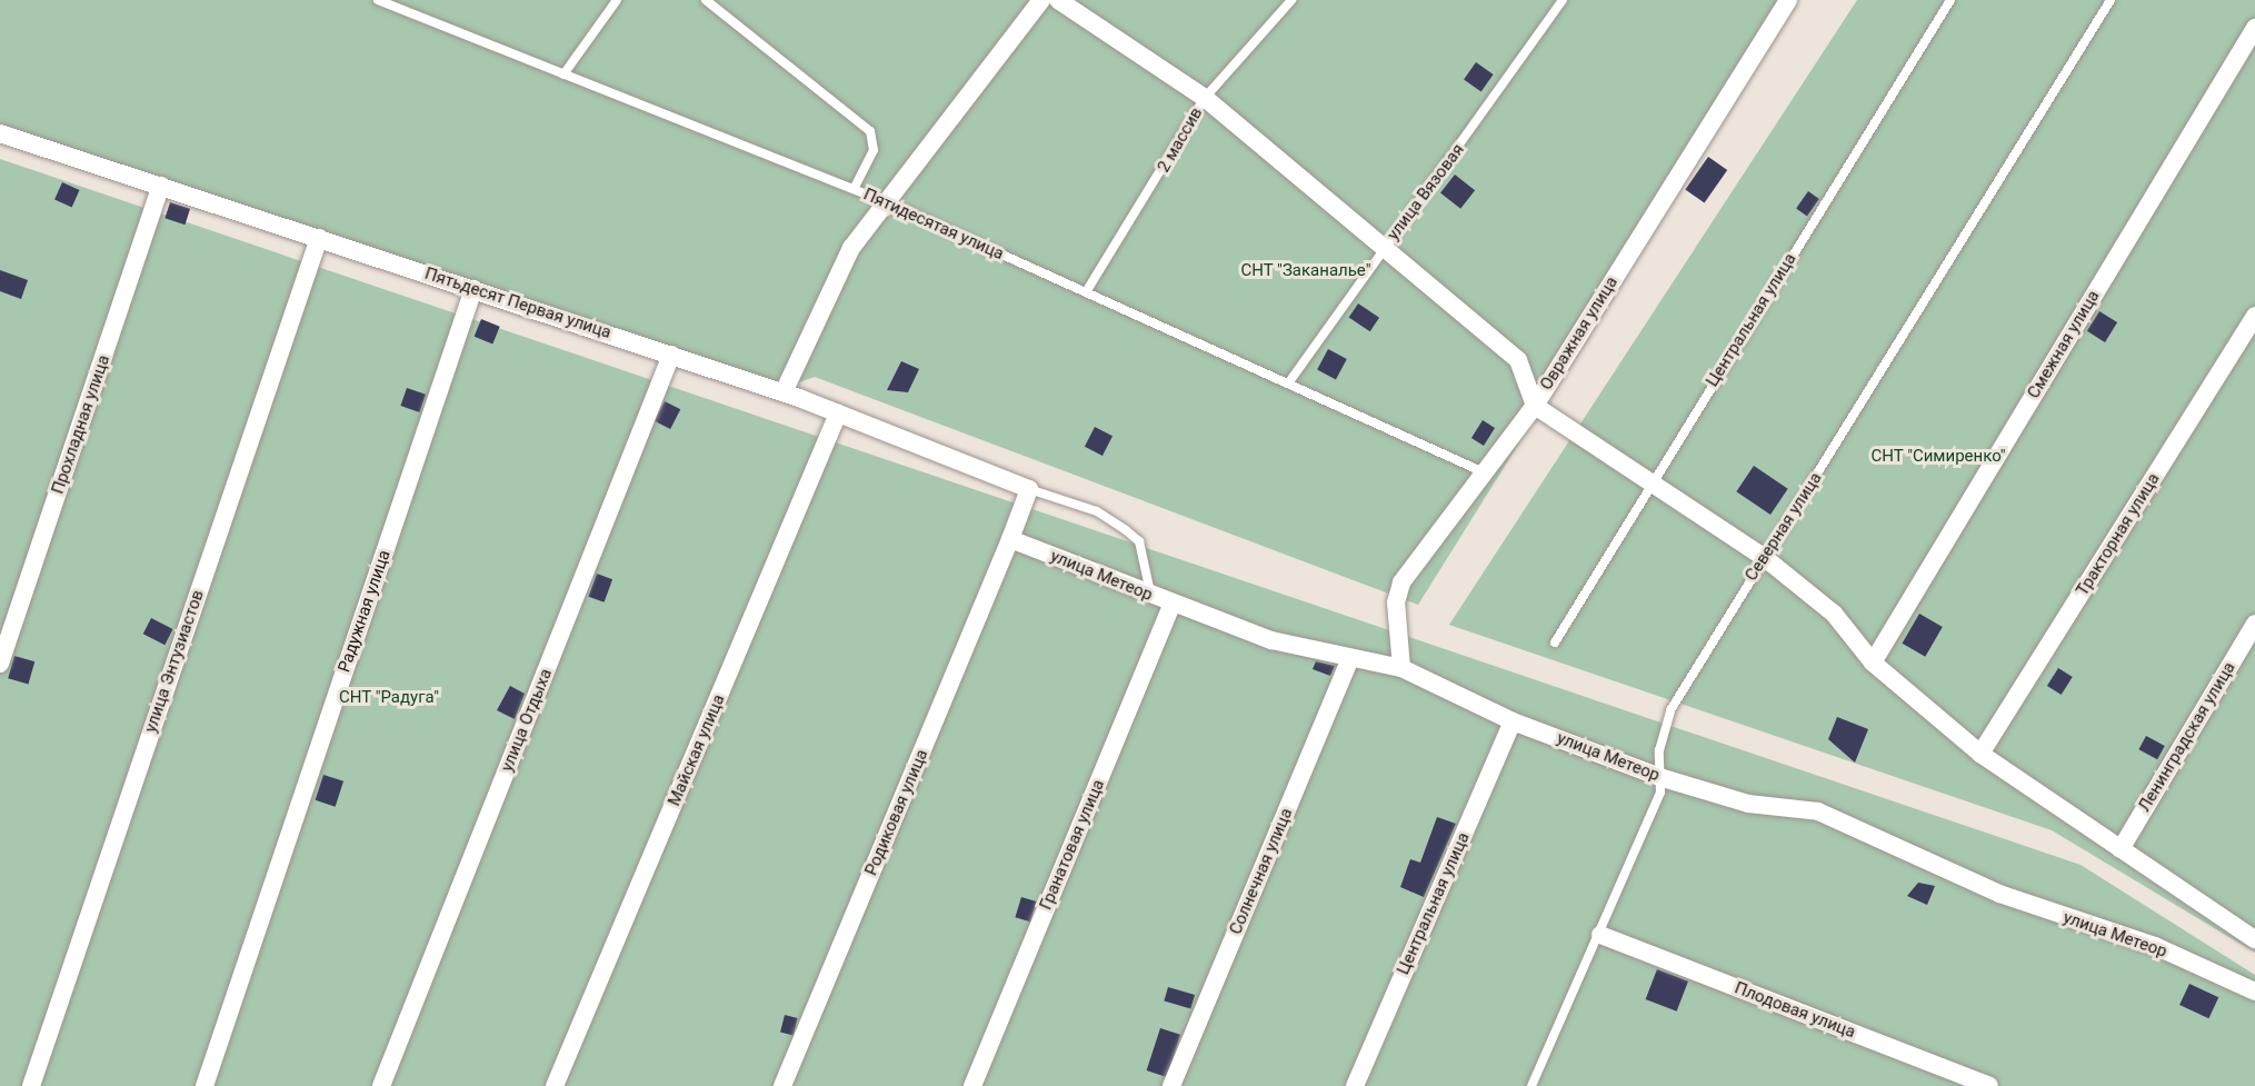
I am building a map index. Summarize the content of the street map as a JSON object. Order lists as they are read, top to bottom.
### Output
{
  "streets": {
    "street": [
      "Пятьдесят Первая улица",
      "Центральная улица",
      "Овражная улица",
      "Смежная улица",
      "Прохладная улица",
      "Тракторная улица",
      "улица Метеор",
      "Радужная улица",
      "улица Энтузиастов",
      "улица Отдыха",
      "Ленинградская улица",
      "Майская улица",
      "Родиковая улица",
      "Гранатовая улица",
      "Солнечная улица",
      "Плодовая улица"
    ],
    "lane": [
      "2 массив",
      "улица Вязовая",
      "Пятидесятая улица",
      "Северная улица"
    ]
  },
  "crossings": [
    ["2 массив", "Пятидесятая улица"],
    ["улица Вязовая", "Пятидесятая улица"],
    ["Пятидесятая улица", "Овражная улица"],
    ["Пятьдесят Первая улица", "Прохладная улица"],
    ["Пятьдесят Первая улица", "Радужная улица"],
    ["Пятьдесят Первая улица", "улица Энтузиастов"],
    ["Пятьдесят Первая улица", "улица Отдыха"],
    ["Пятьдесят Первая улица", "Майская улица"],
    ["Центральная улица", "улица Метеор"],
    ["Овражная улица", "улица Метеор"],
    ["Северная улица", "улица Метеор"],
    ["Северная улица", "Плодовая улица"],
    ["улица Метеор", "Родиковая улица"],
    ["улица Метеор", "Гранатовая улица"],
    ["улица Метеор", "Солнечная улица"]
  ],
  "parks": ["СНТ \"Заканалье\"", "СНТ \"Симиренко\"", "СНТ \"Радуга\""]
}
